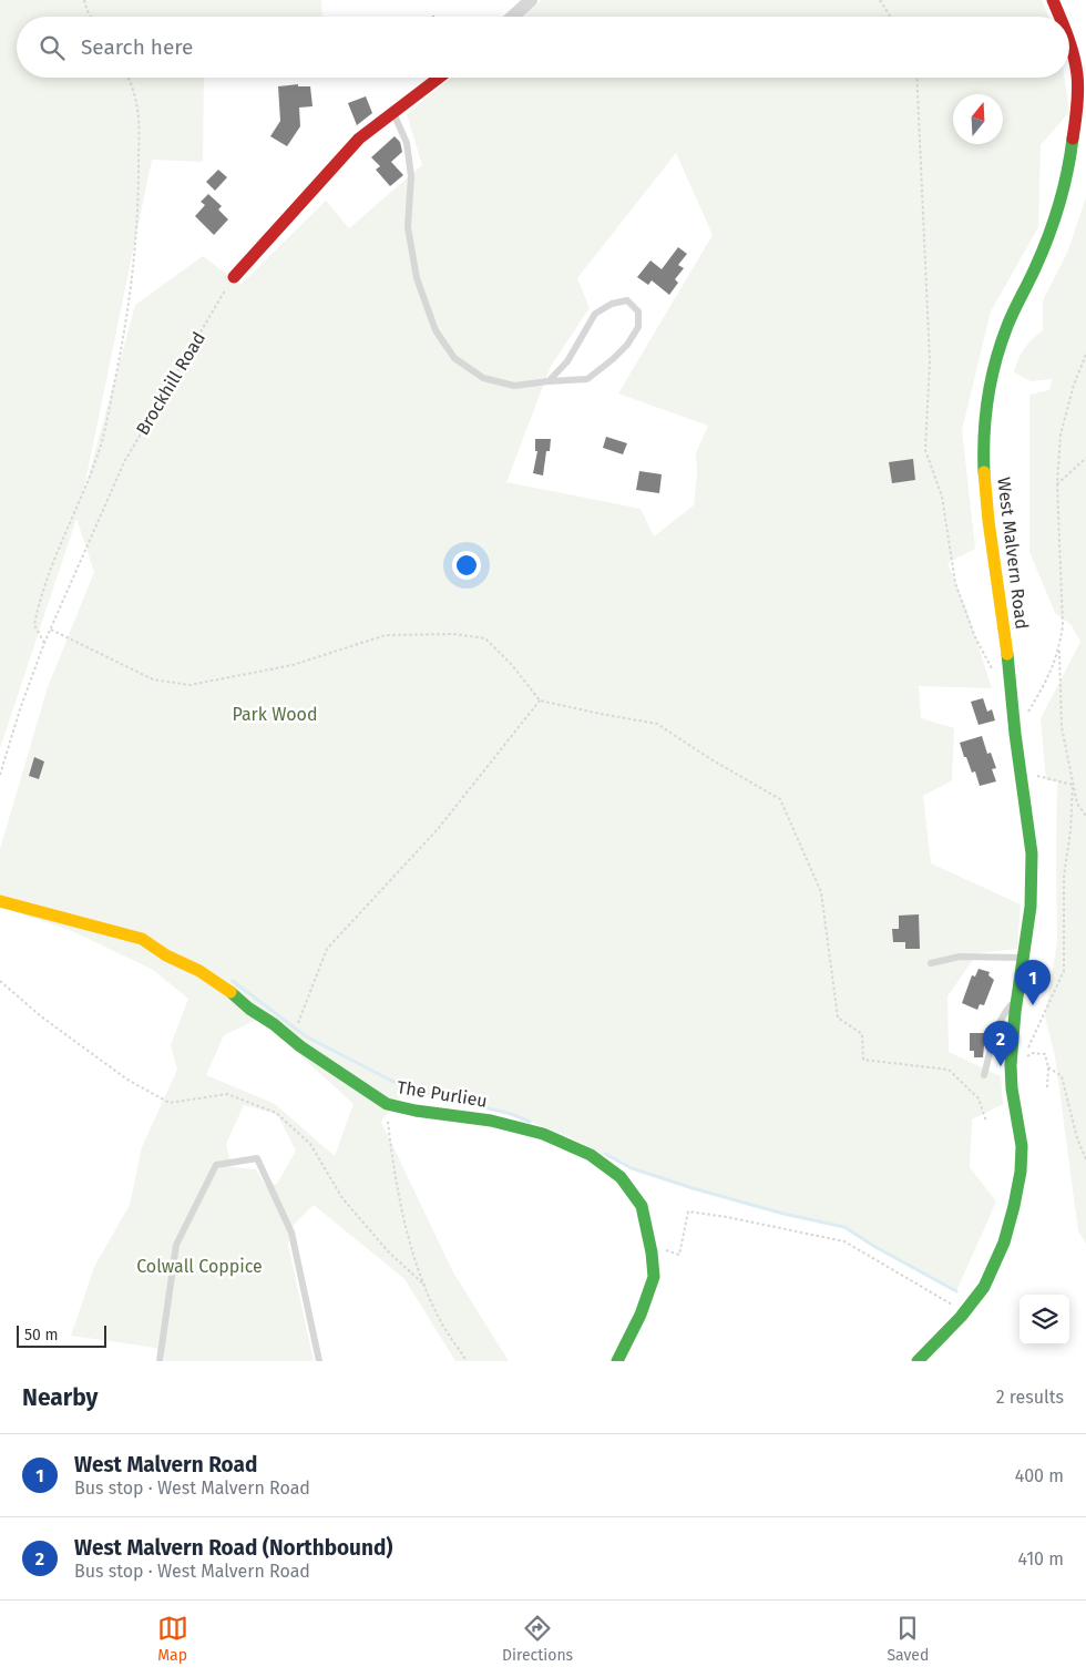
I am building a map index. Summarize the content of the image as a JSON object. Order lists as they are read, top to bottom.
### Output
{
  "streets": {
    "main road": ["West Malvern Road", "The Purlieu"],
    "path": ["Brockhill Road"]
  },
  "parks": ["Park Wood", "Colwall Coppice"],
  "scale_bar": "50 m",
  "north": "top",
  "page": {
    "search": "Search here",
    "pins": ["1", "2"],
    "scale": "50 m",
    "heading": ["Nearby", "2 results"],
    "list": [
      {
        "mark": "1",
        "name": "West Malvern Road",
        "note": "Bus stop · West Malvern Road",
        "value": "400 m"
      },
      {
        "mark": "2",
        "name": "West Malvern Road (Northbound)",
        "note": "Bus stop · West Malvern Road",
        "value": "410 m"
      }
    ],
    "nav": ["Map", "Directions", "Saved"]
  }
}
